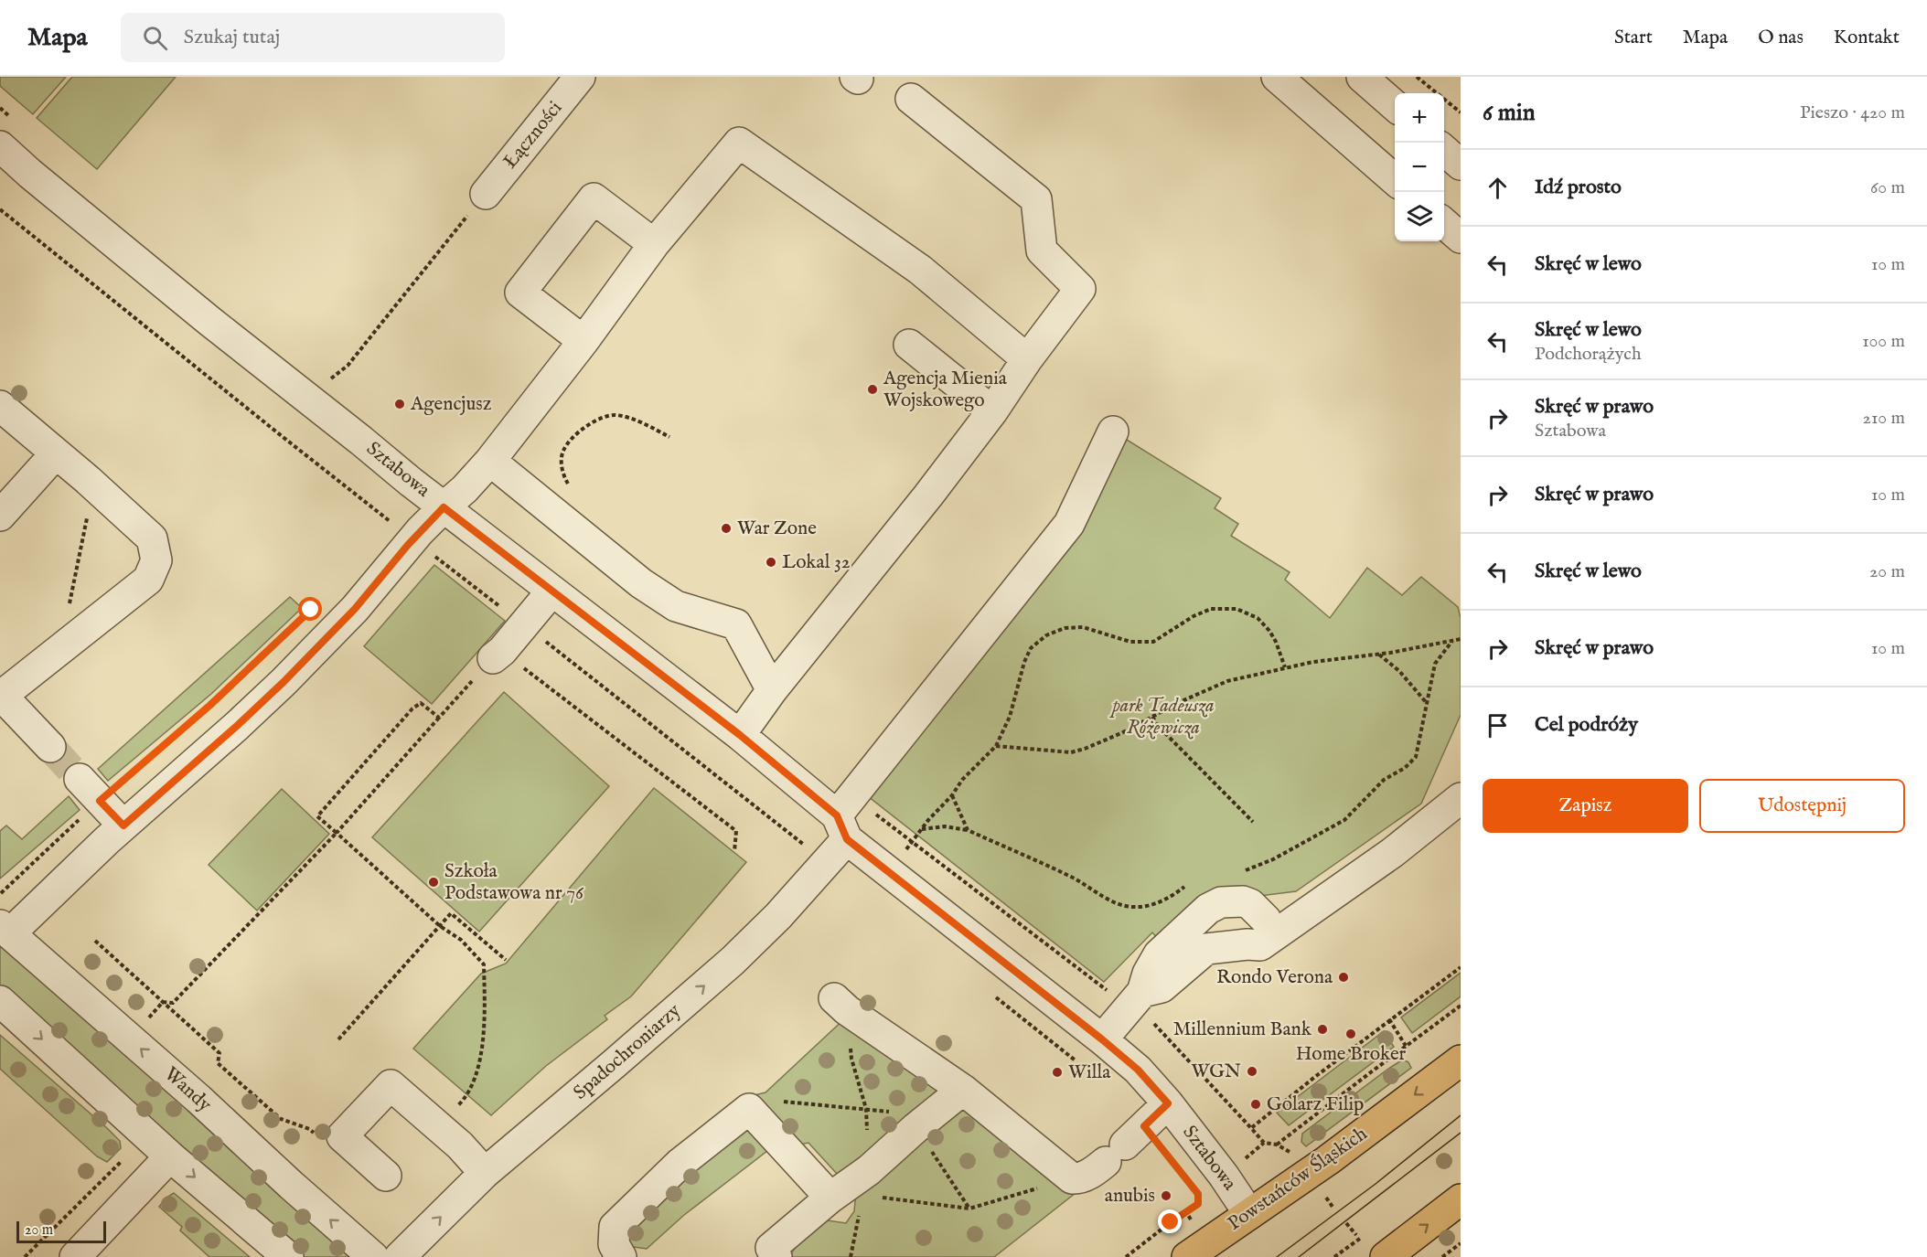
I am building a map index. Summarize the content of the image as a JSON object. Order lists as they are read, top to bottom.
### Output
{
  "streets": {
    "main road": ["Powstańców Śląskich"],
    "street": [
      "Łączności",
      "Sztabowa",
      "Spadochroniarzy",
      "Wandy"
    ]
  },
  "crossings": [
    ["Sztabowa", "Spadochroniarzy"],
    ["Sztabowa", "Powstańców Śląskich"]
  ],
  "parks": ["park Tadeusza Różewicza"],
  "places": [
    "Agencja Mienia Wojskowego",
    "Agencjusz",
    "War Zone",
    "Lokal 32",
    "Szkoła Podstawowa nr 76",
    "Rondo Verona",
    "Millennium Bank",
    "Home Broker",
    "WGN",
    "Willa",
    "Golarz Filip",
    "anubis"
  ],
  "scale_bar": "20 m",
  "page": {
    "header": "Mapa",
    "search": "Szukaj tutaj",
    "nav": [
      "Start",
      "Mapa",
      "O nas",
      "Kontakt"
    ],
    "heading": ["6 min", "Pieszo · 420 m"],
    "map_buttons": ["+", "−"],
    "list": [
      ["Idź prosto", "60 m"],
      ["Skręć w lewo", "10 m"],
      ["Skręć w lewo", "Podchorążych", "100 m"],
      ["Skręć w prawo", "Sztabowa", "210 m"],
      ["Skręć w prawo", "10 m"],
      ["Skręć w lewo", "20 m"],
      ["Skręć w prawo", "10 m"],
      "Cel podróży"
    ],
    "buttons": ["Zapisz", "Udostępnij"],
    "scale": "20 m"
  }
}
